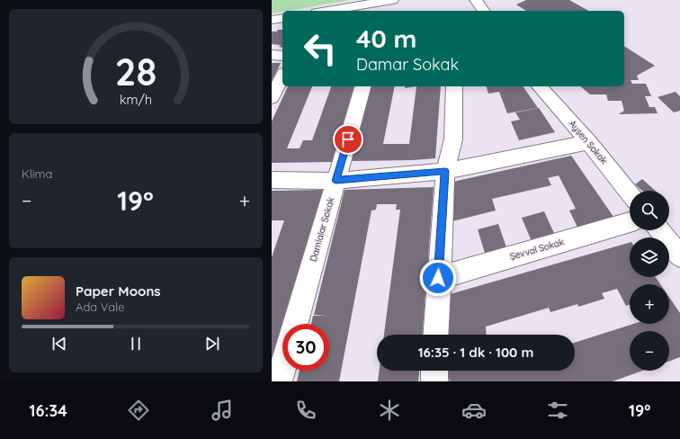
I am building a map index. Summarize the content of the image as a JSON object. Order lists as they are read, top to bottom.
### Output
{
  "streets": {
    "street": ["Ayşen Sokak", "Damlalar Sokak", "Şevval Sokak"]
  },
  "page": {
    "turn": ["40 m", "Damar Sokak"],
    "tile": "Klima",
    "heat": ["−", "19°", "+"],
    "map_buttons": ["+", "−"],
    "song": ["Paper Moons", "Ada Vale"],
    "limit": "30",
    "trip": "16:35 · 1 dk · 100 m",
    "tabs": ["16:34", "19°"],
    "gauge": ["28", "km/h"]
  }
}
